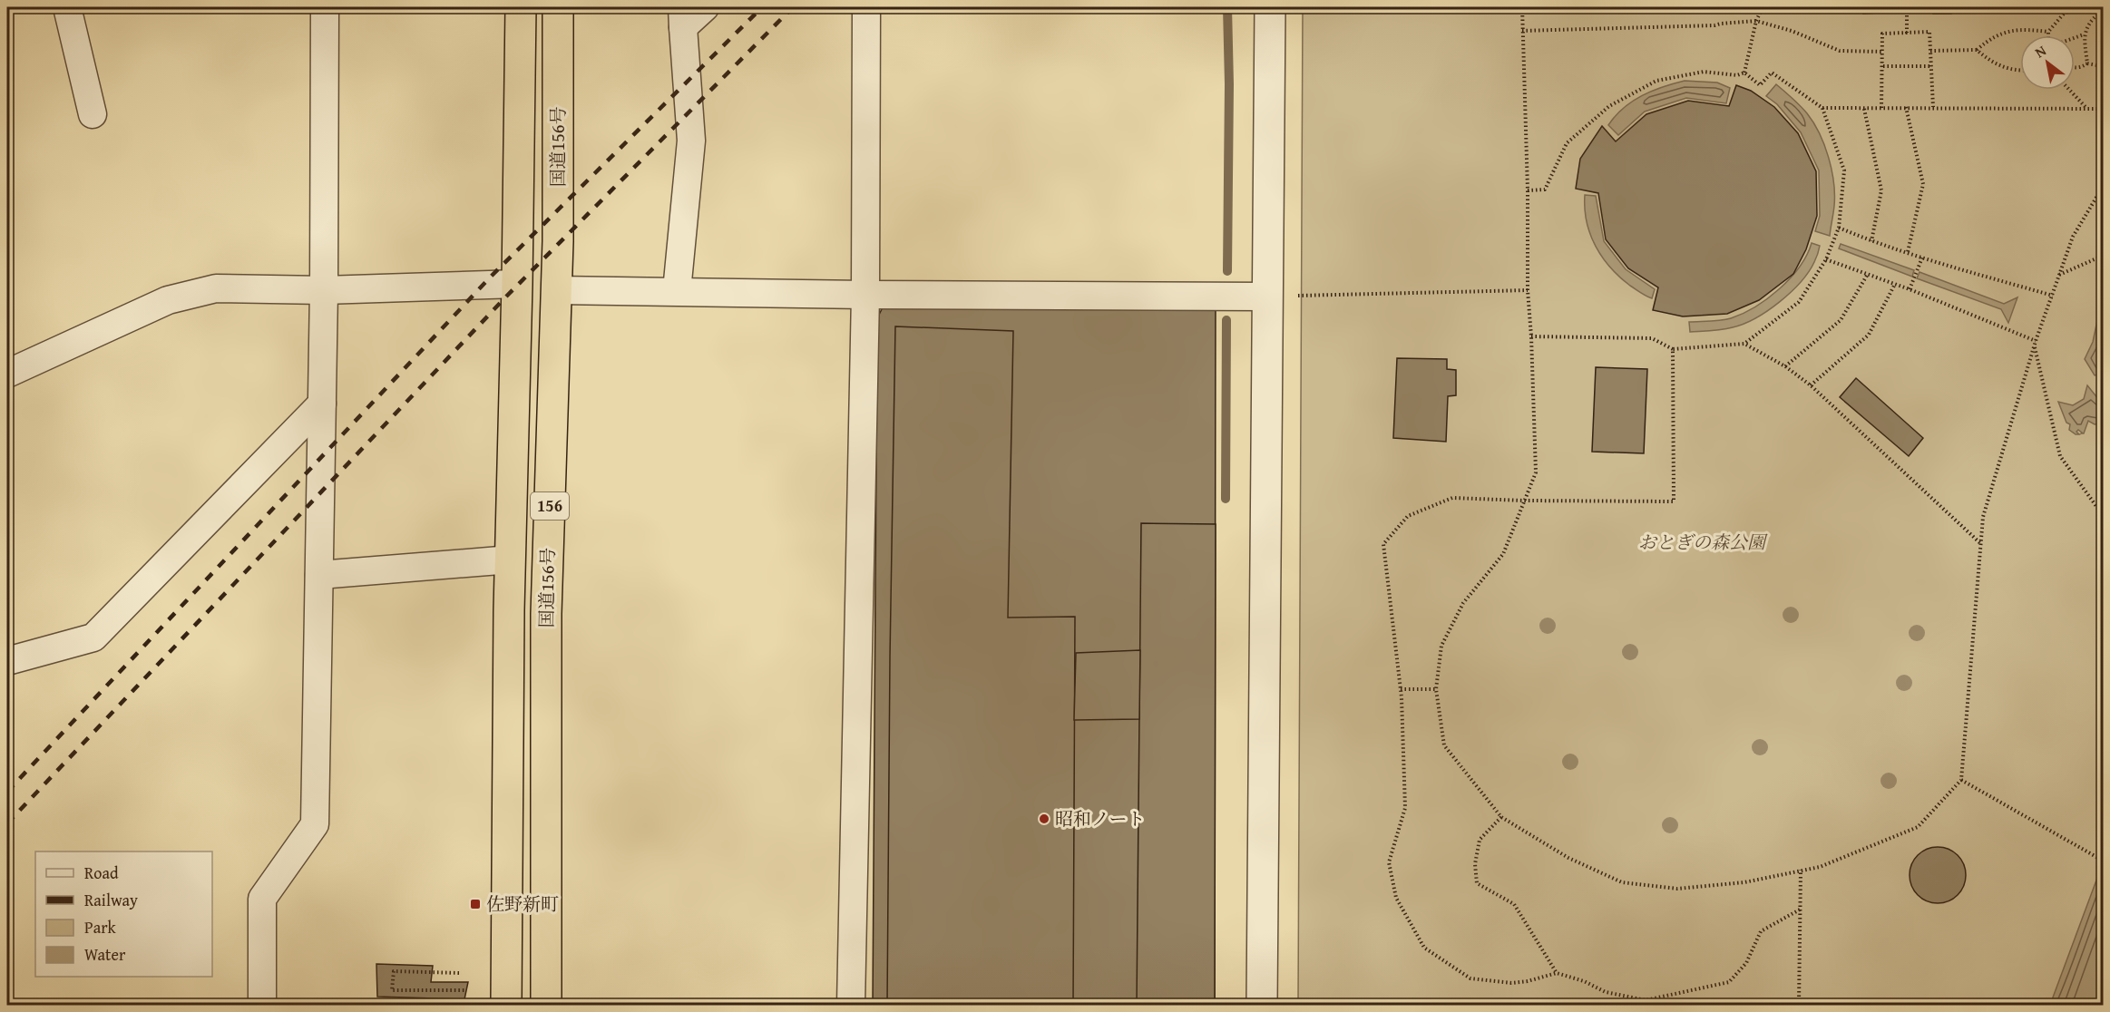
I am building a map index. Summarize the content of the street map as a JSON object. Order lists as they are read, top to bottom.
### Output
{
  "streets": {
    "highway": ["国道156号", "156"]
  },
  "parks": ["おとぎの森公園"],
  "places": {
    "other": ["昭和ノート"],
    "transit": ["佐野新町"]
  },
  "legend": [
    "Road",
    "Railway",
    "Park",
    "Water"
  ],
  "north": "top left"
}
